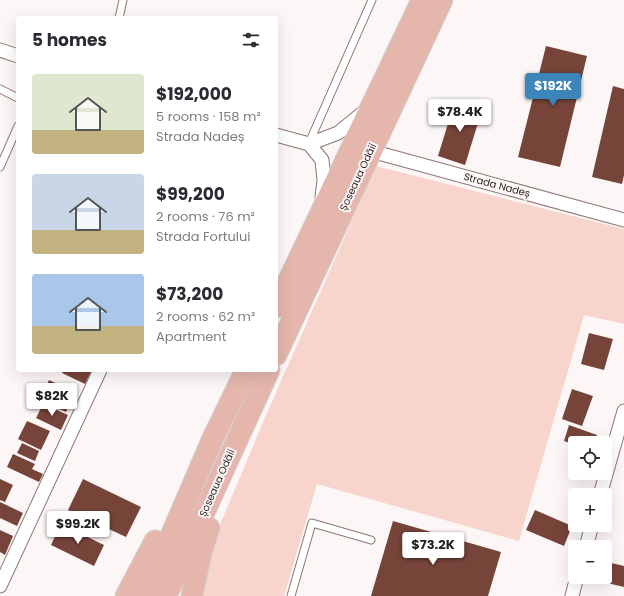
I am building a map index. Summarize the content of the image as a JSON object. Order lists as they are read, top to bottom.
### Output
{
  "streets": {
    "main road": ["Șoseaua Odăii"],
    "street": ["Strada Nadeș"]
  },
  "crossings": [
    ["Șoseaua Odăii", "Strada Nadeș"]
  ],
  "page": {
    "heading": "5 homes",
    "list": [
      {
        "name": "$192,000",
        "note": "5 rooms · 158 m² · Strada Nadeș"
      },
      {
        "name": "$99,200",
        "note": "2 rooms · 76 m² · Strada Fortului"
      },
      {
        "name": "$73,200",
        "note": "2 rooms · 62 m² · Apartment"
      }
    ],
    "price": [
      "$192K",
      "$78.4K",
      "$82K",
      "$99.2K",
      "$73.2K"
    ],
    "map_buttons": ["+", "−"]
  }
}
